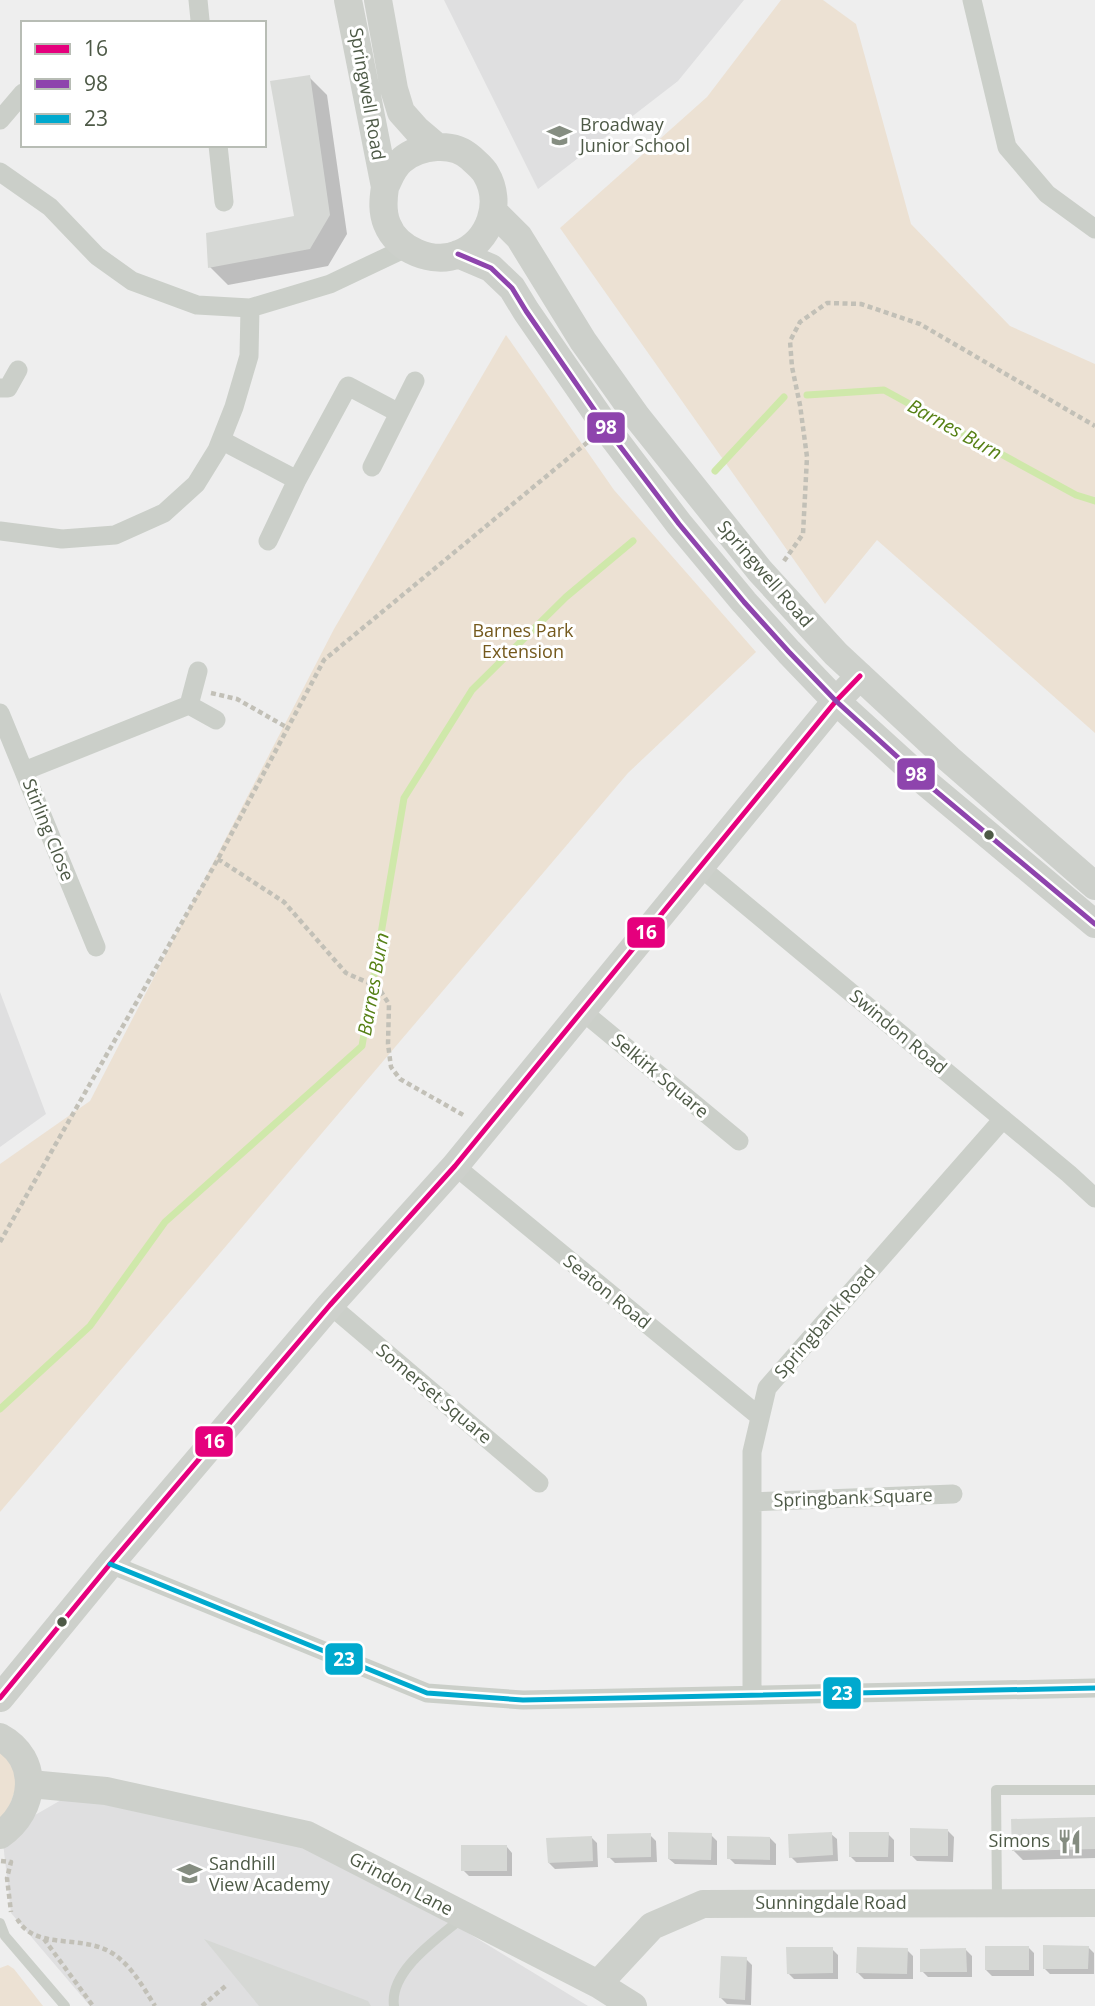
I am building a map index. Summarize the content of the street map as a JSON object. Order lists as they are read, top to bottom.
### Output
{
  "streets": {
    "street": [
      "Springwell Road",
      "Stirling Close",
      "Swindon Road",
      "Selkirk Square",
      "Seaton Road",
      "Springbank Road",
      "Somerset Square",
      "Springbank Square",
      "Grindon Lane",
      "Sunningdale Road"
    ]
  },
  "crossings": [
    ["Swindon Road", "Springbank Road"],
    ["Seaton Road", "Springbank Road"],
    ["Springbank Road", "Springbank Square"],
    ["Grindon Lane", "Sunningdale Road"]
  ],
  "water": ["Barnes Burn"],
  "parks": ["Barnes Park Extension"],
  "places": {
    "school or university": ["Broadway Junior School", "Sandhill View Academy"],
    "restaurant": ["Simons"]
  },
  "lines": ["transit line 98", "transit line 16", "transit line 23"],
  "legend": ["16", "98", "23"]
}
